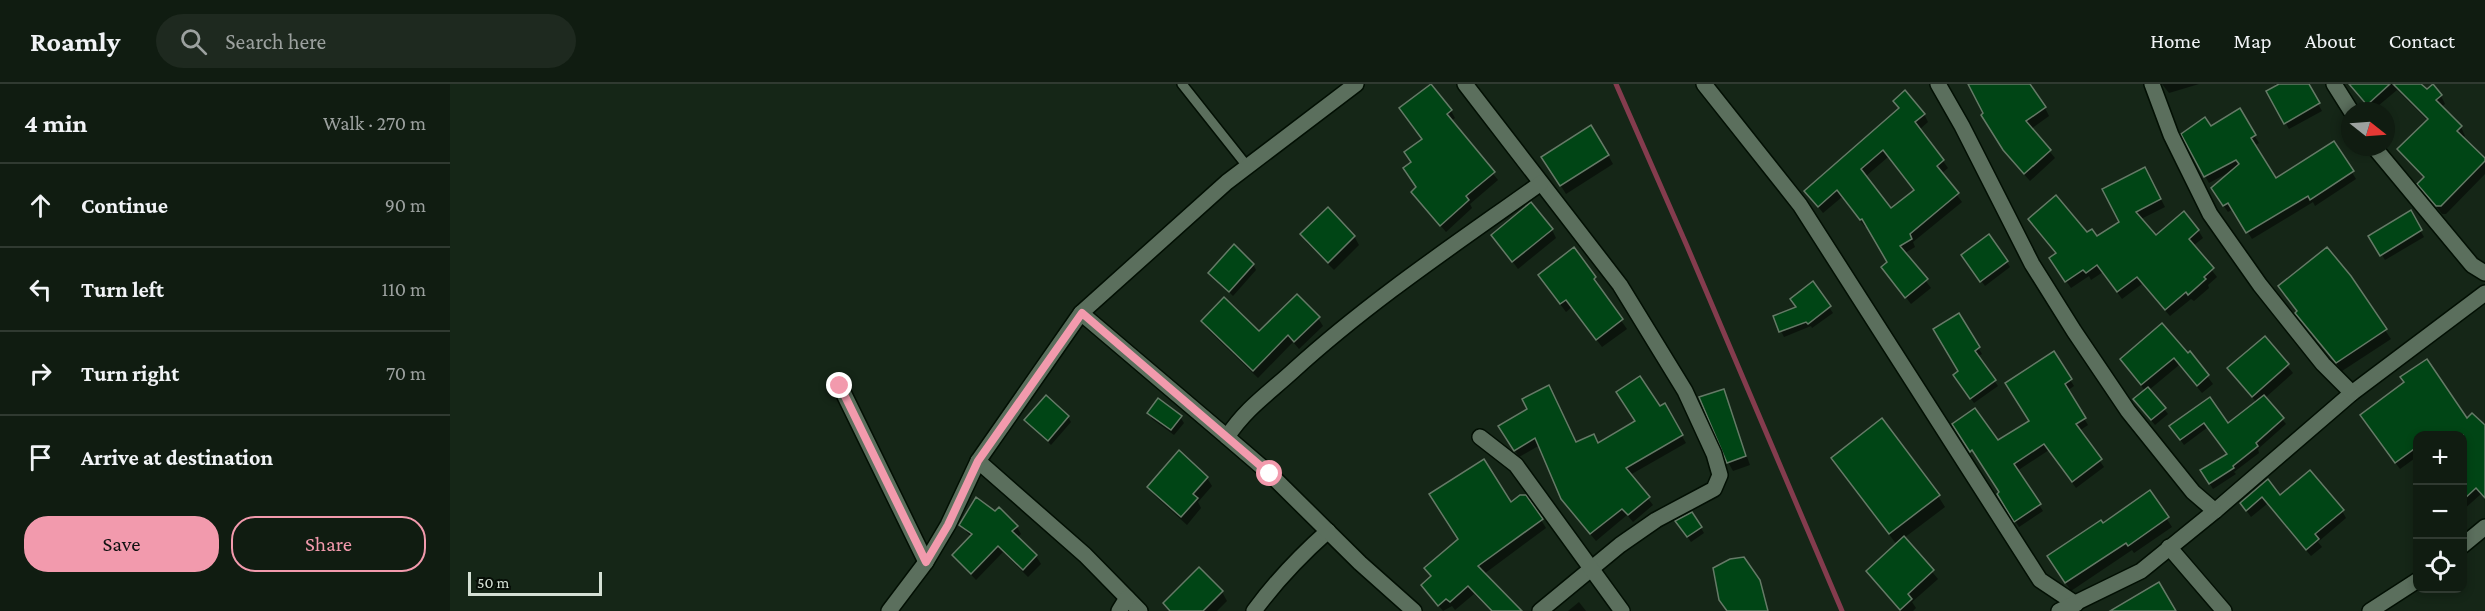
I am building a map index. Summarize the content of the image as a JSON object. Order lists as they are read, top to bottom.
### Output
{
  "scale_bar": "50 m",
  "north": "right",
  "page": {
    "header": "Roamly",
    "search": "Search here",
    "nav": [
      "Home",
      "Map",
      "About",
      "Contact"
    ],
    "heading": ["4 min", "Walk · 270 m"],
    "list": [
      ["Continue", "90 m"],
      ["Turn left", "110 m"],
      ["Turn right", "70 m"],
      "Arrive at destination"
    ],
    "map_buttons": ["+", "−"],
    "buttons": ["Save", "Share"],
    "scale": "50 m"
  }
}
